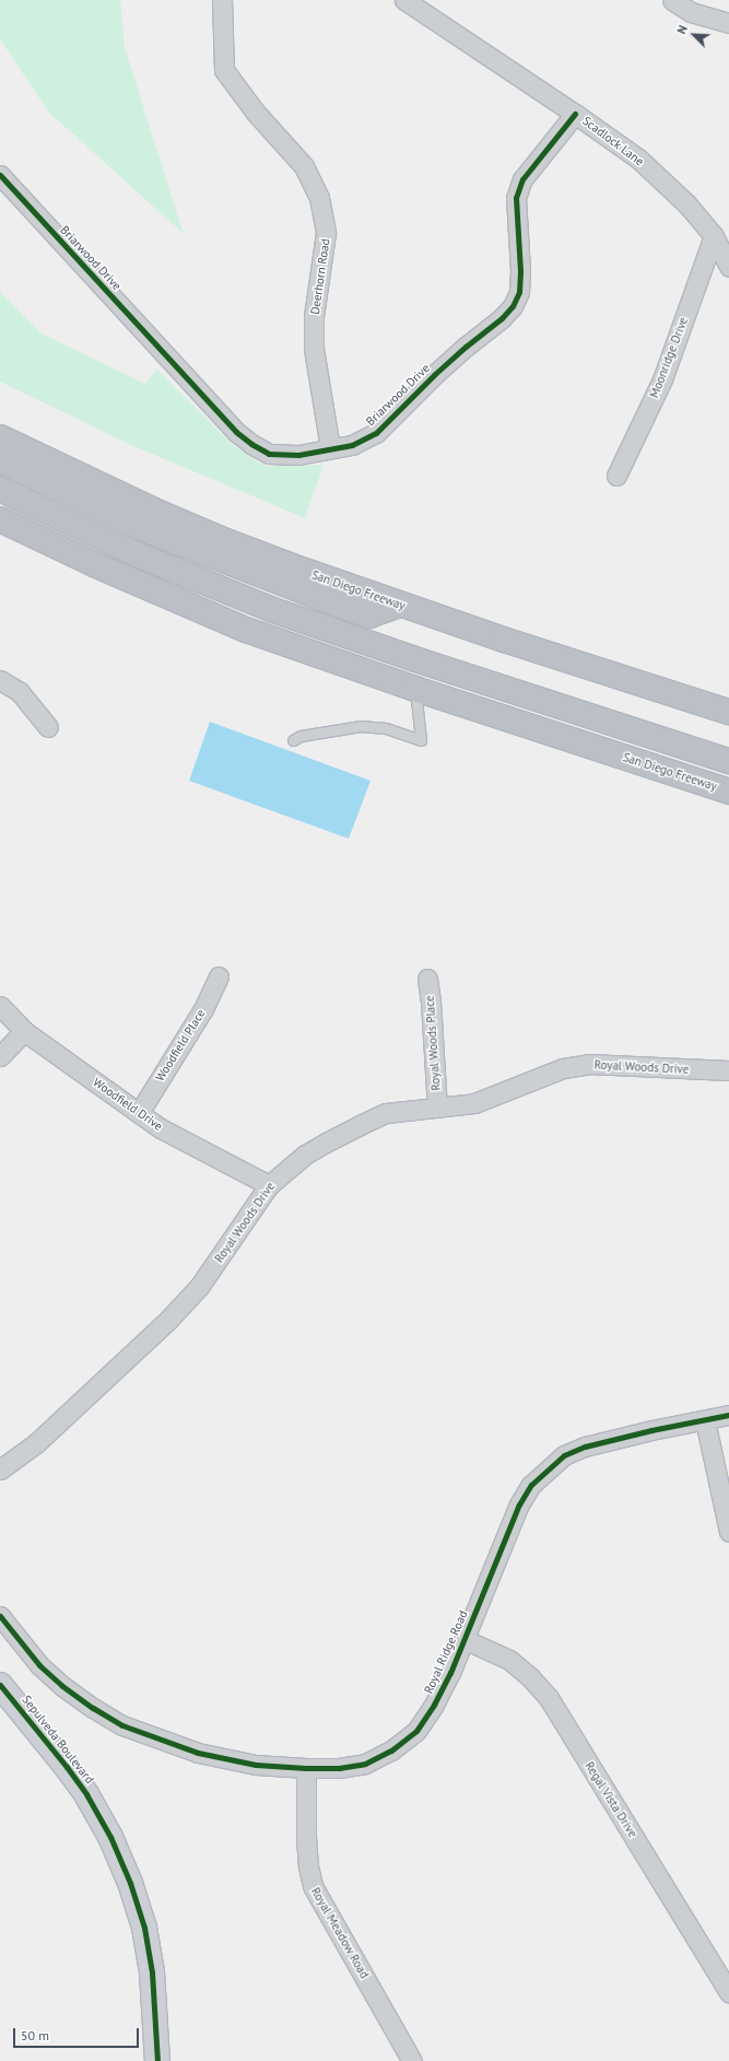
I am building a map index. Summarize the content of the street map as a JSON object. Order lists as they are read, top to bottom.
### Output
{
  "streets": {
    "highway": ["San Diego Freeway"],
    "main road": ["Sepulveda Boulevard"],
    "street": [
      "Scadlock Lane",
      "Briarwood Drive",
      "Deerhorn Road",
      "Moonridge Drive",
      "Royal Woods Place",
      "Woodfield Place",
      "Royal Woods Drive",
      "Woodfield Drive",
      "Royal Ridge Road",
      "Regal Vista Drive",
      "Royal Meadow Road"
    ]
  },
  "crossings": [
    ["Scadlock Lane", "Briarwood Drive"],
    ["Scadlock Lane", "Moonridge Drive"],
    ["Briarwood Drive", "Deerhorn Road"],
    ["Royal Woods Place", "Royal Woods Drive"],
    ["Woodfield Place", "Woodfield Drive"],
    ["Royal Woods Drive", "Woodfield Drive"],
    ["Royal Ridge Road", "Regal Vista Drive"],
    ["Royal Ridge Road", "Royal Meadow Road"]
  ],
  "scale_bar": "50 m",
  "north": "top left"
}
